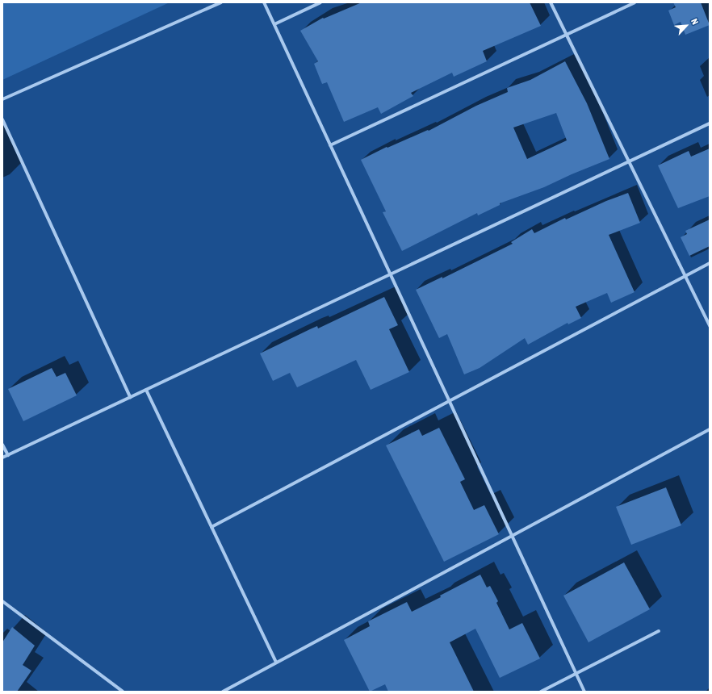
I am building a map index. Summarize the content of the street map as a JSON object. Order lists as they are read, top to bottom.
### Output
{
  "north": "top right"
}
